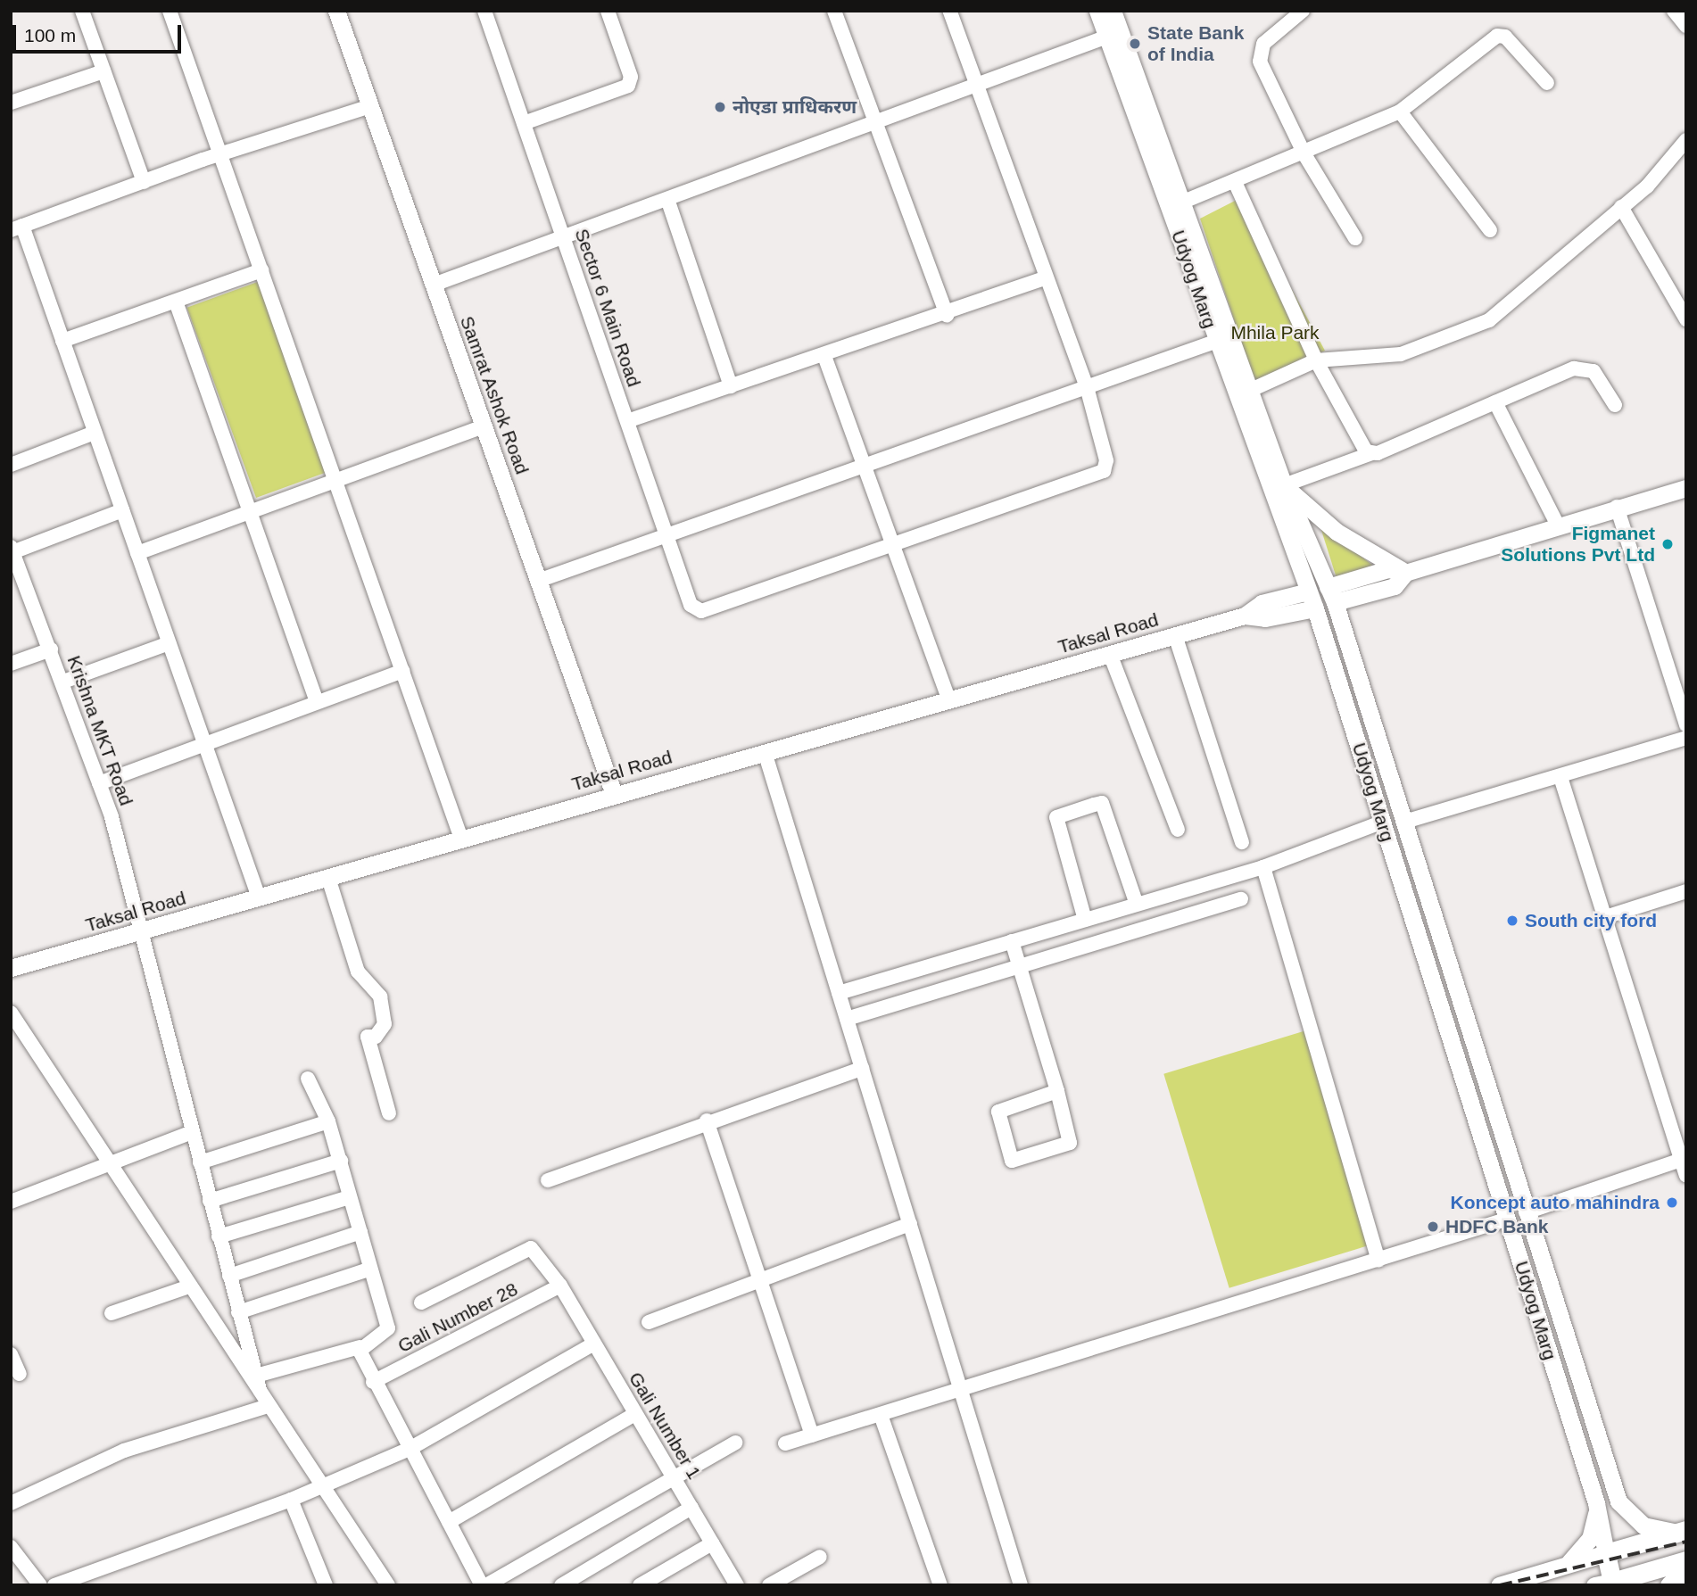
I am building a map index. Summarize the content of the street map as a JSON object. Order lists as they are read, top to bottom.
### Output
{
  "streets": {
    "main road": ["Udyog Marg"],
    "street": [
      "Sector 6 Main Road",
      "Samrat Ashok Road",
      "Taksal Road",
      "Krishna MKT Road",
      "Gali Number 28",
      "Gali Number 1"
    ]
  },
  "crossings": [
    ["Udyog Marg", "Taksal Road"],
    ["Samrat Ashok Road", "Taksal Road"],
    ["Taksal Road", "Krishna MKT Road"],
    ["Gali Number 28", "Gali Number 1"]
  ],
  "parks": ["Mhila Park"],
  "places": [
    "State Bank of India",
    "नोएडा प्राधिकरण",
    "Figmanet Solutions Pvt Ltd",
    "South city ford",
    "Koncept auto mahindra",
    "HDFC Bank"
  ],
  "scale_bar": "100 m"
}
